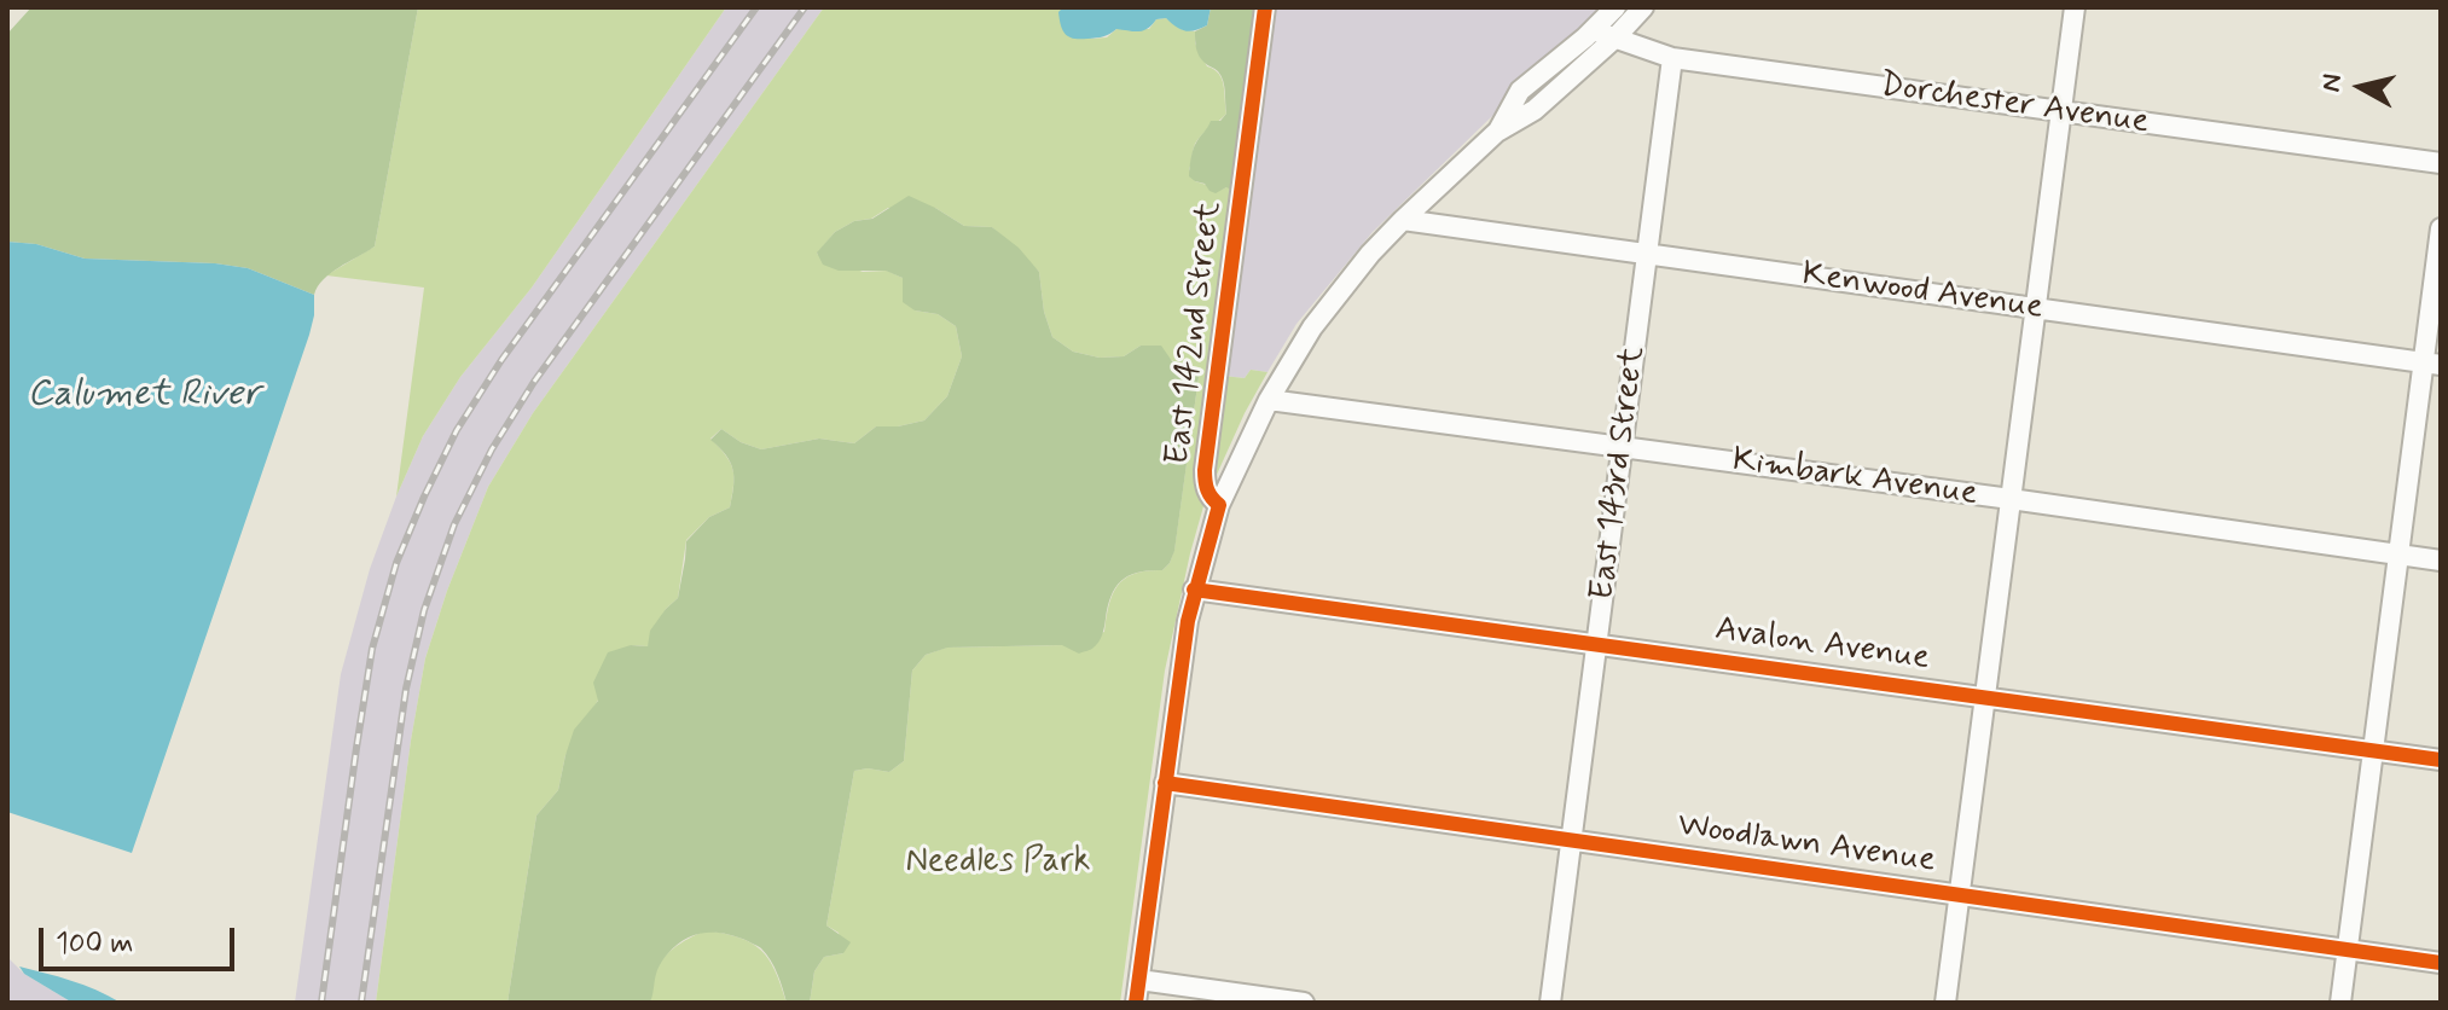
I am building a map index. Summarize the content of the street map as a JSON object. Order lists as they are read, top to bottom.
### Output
{
  "streets": {
    "street": [
      "Dorchester Avenue",
      "Kenwood Avenue",
      "East 142nd Street",
      "East 143rd Street",
      "Kimbark Avenue",
      "Avalon Avenue",
      "Woodlawn Avenue"
    ]
  },
  "crossings": [
    ["Dorchester Avenue", "East 143rd Street"],
    ["Kenwood Avenue", "East 143rd Street"],
    ["East 142nd Street", "Avalon Avenue"],
    ["East 142nd Street", "Woodlawn Avenue"],
    ["East 143rd Street", "Kimbark Avenue"],
    ["East 143rd Street", "Avalon Avenue"],
    ["East 143rd Street", "Woodlawn Avenue"]
  ],
  "water": ["Calumet River"],
  "parks": ["Needles Park"],
  "scale_bar": "100 m",
  "north": "left"
}
